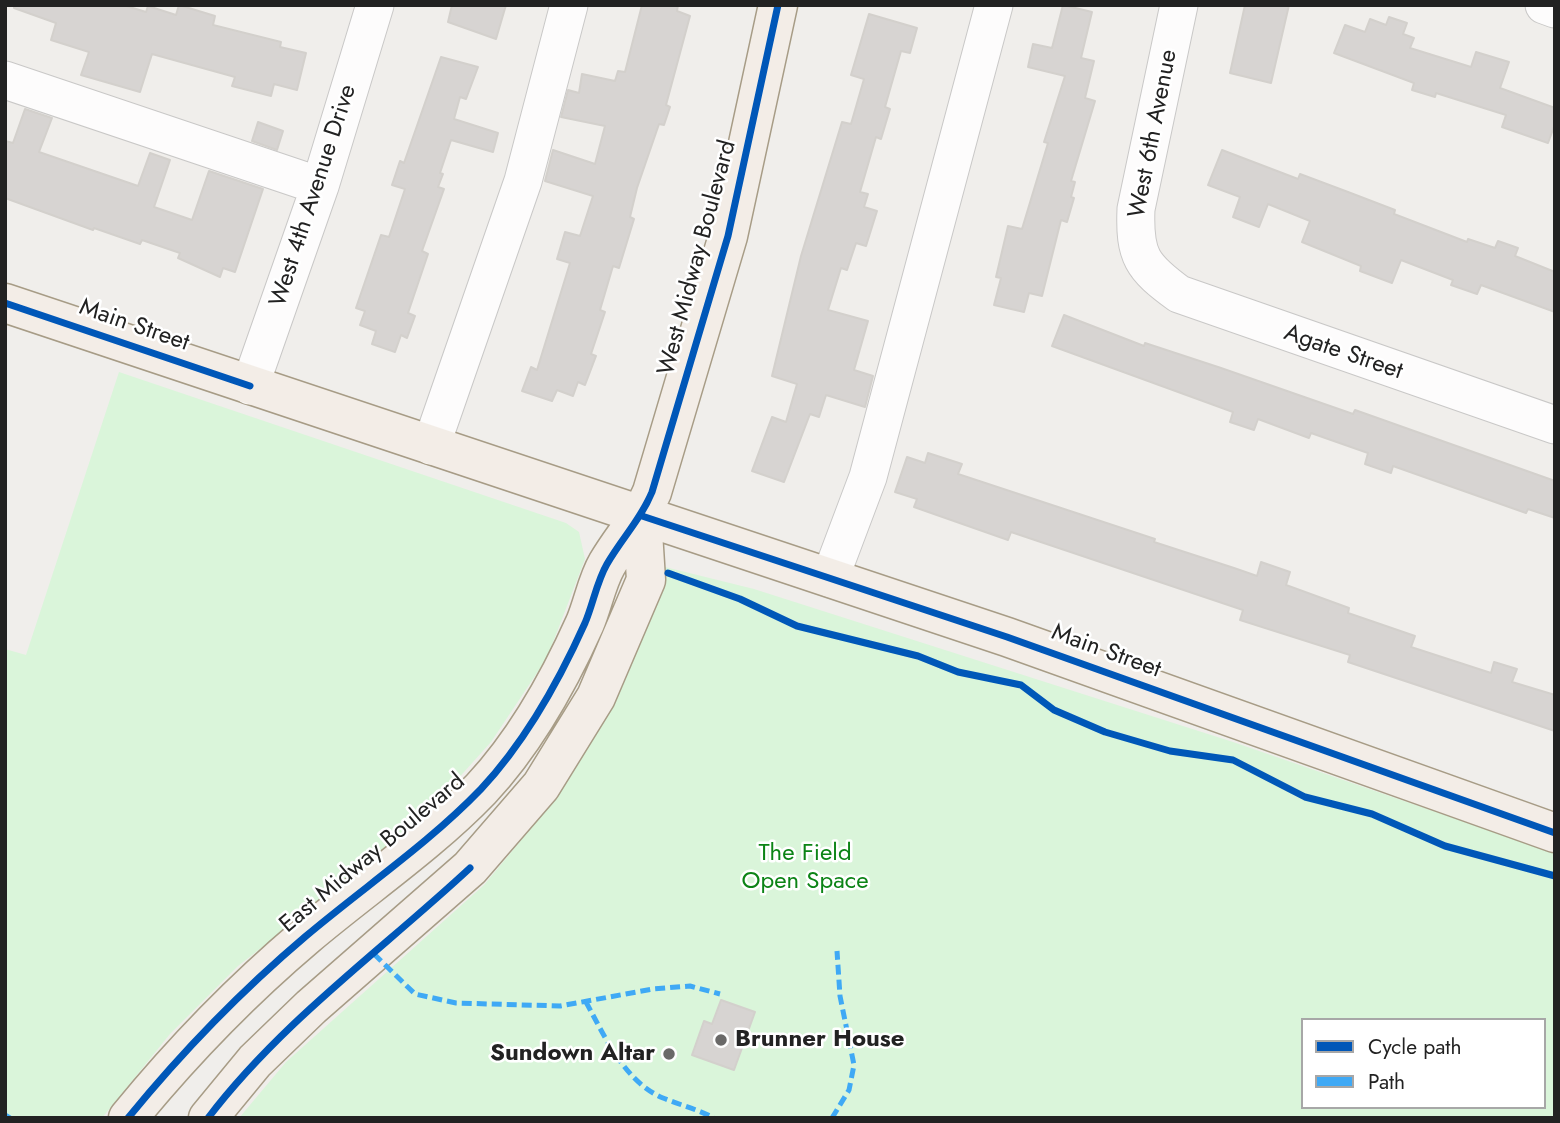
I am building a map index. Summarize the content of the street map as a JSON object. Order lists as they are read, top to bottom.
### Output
{
  "streets": {
    "main road": ["West Midway Boulevard", "Main Street", "East Midway Boulevard"],
    "street": ["West 6th Avenue", "West 4th Avenue Drive", "Agate Street"]
  },
  "crossings": [
    ["West 6th Avenue", "Agate Street"],
    ["West 4th Avenue Drive", "Main Street"],
    ["West Midway Boulevard", "Main Street"],
    ["West Midway Boulevard", "East Midway Boulevard"],
    ["Main Street", "East Midway Boulevard"]
  ],
  "parks": ["The Field Open Space"],
  "places": ["Brunner House", "Sundown Altar"],
  "legend": ["Cycle path", "Path"]
}
